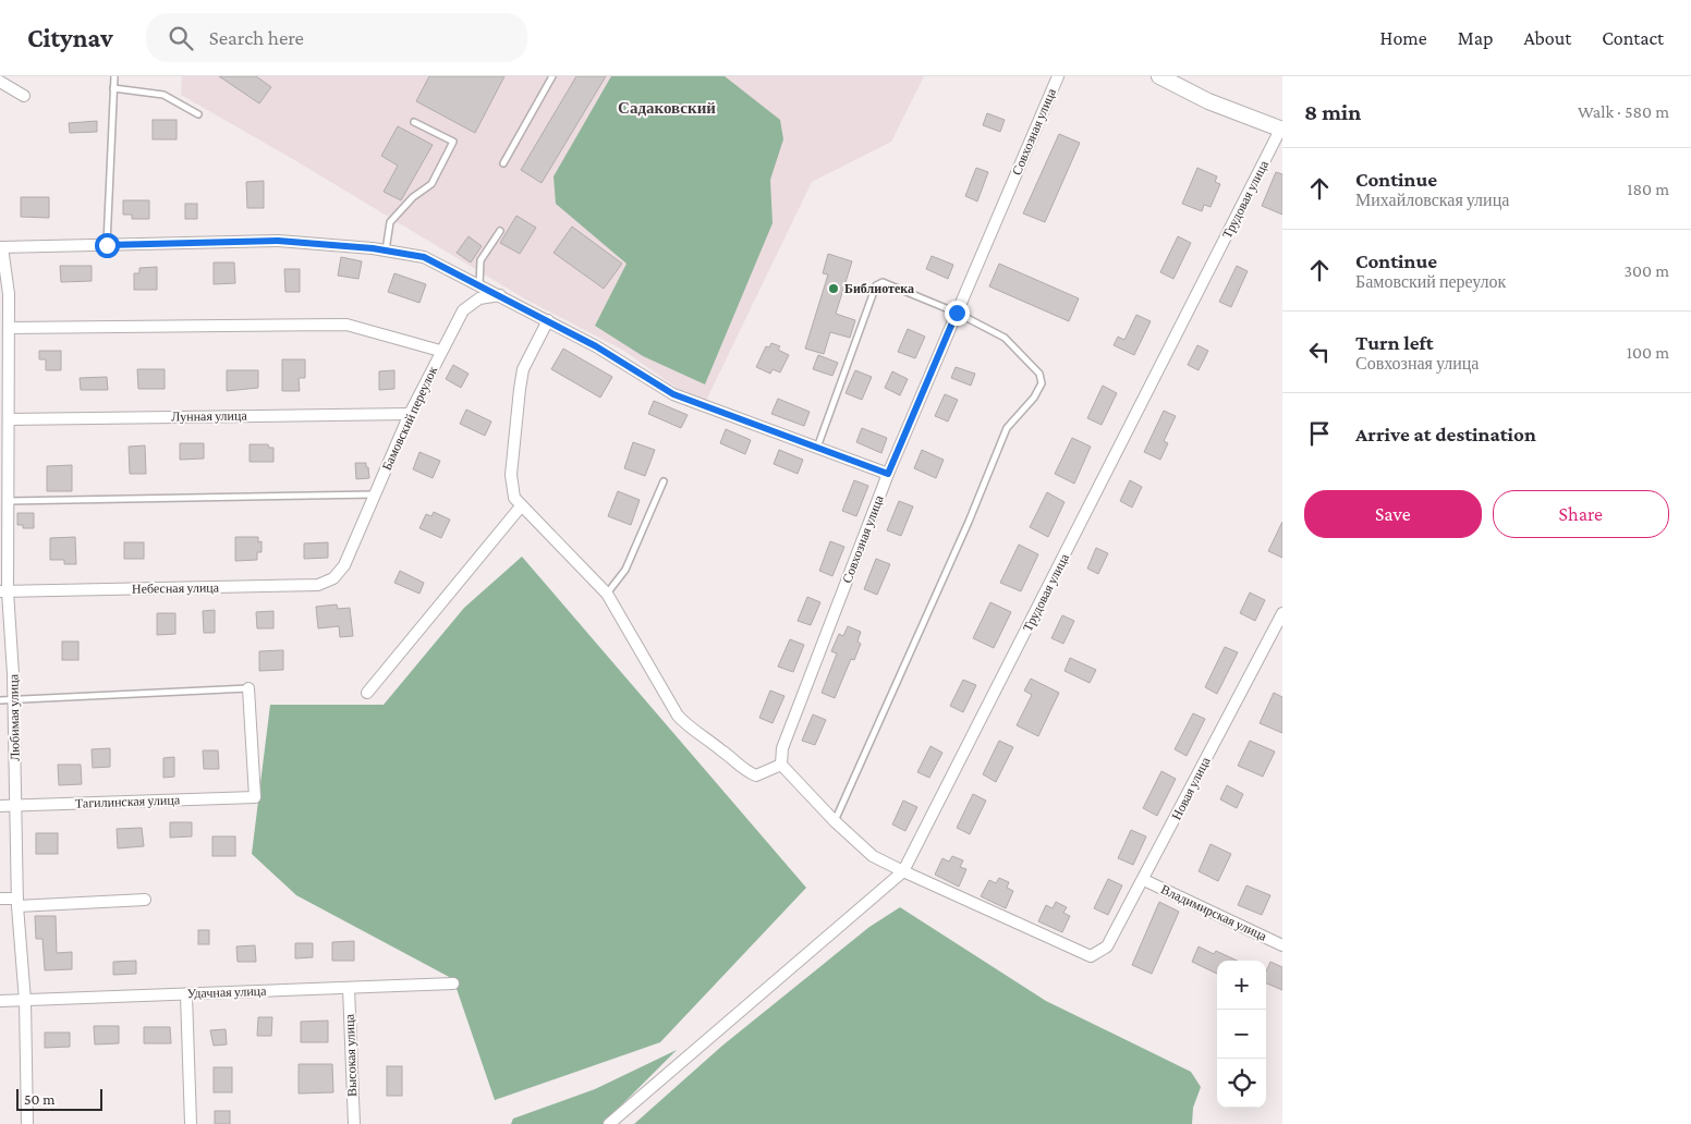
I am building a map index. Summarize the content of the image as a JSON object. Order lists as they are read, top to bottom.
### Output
{
  "streets": {
    "street": [
      "Совхозная улица",
      "Трудовая улица",
      "Лунная улица",
      "Бамовский переулок",
      "Небесная улица",
      "Любимая улица",
      "Новая улица",
      "Тагилинская улица",
      "Владимирская улица",
      "Удачная улица",
      "Высокая улица"
    ]
  },
  "crossings": [
    ["Трудовая улица", "Новая улица"],
    ["Лунная улица", "Бамовский переулок"],
    ["Лунная улица", "Любимая улица"],
    ["Бамовский переулок", "Небесная улица"],
    ["Небесная улица", "Любимая улица"],
    ["Любимая улица", "Тагилинская улица"],
    ["Любимая улица", "Удачная улица"],
    ["Новая улица", "Владимирская улица"],
    ["Удачная улица", "Высокая улица"]
  ],
  "districts": ["Садаковский"],
  "places": ["Библиотека"],
  "scale_bar": "50 m",
  "page": {
    "header": "Citynav",
    "search": "Search here",
    "nav": [
      "Home",
      "Map",
      "About",
      "Contact"
    ],
    "heading": ["8 min", "Walk · 580 m"],
    "list": [
      ["Continue", "Михайловская улица", "180 m"],
      ["Continue", "Бамовский переулок", "300 m"],
      ["Turn left", "Совхозная улица", "100 m"],
      "Arrive at destination"
    ],
    "buttons": ["Save", "Share"],
    "map_buttons": ["+", "−"],
    "scale": "50 m"
  }
}
